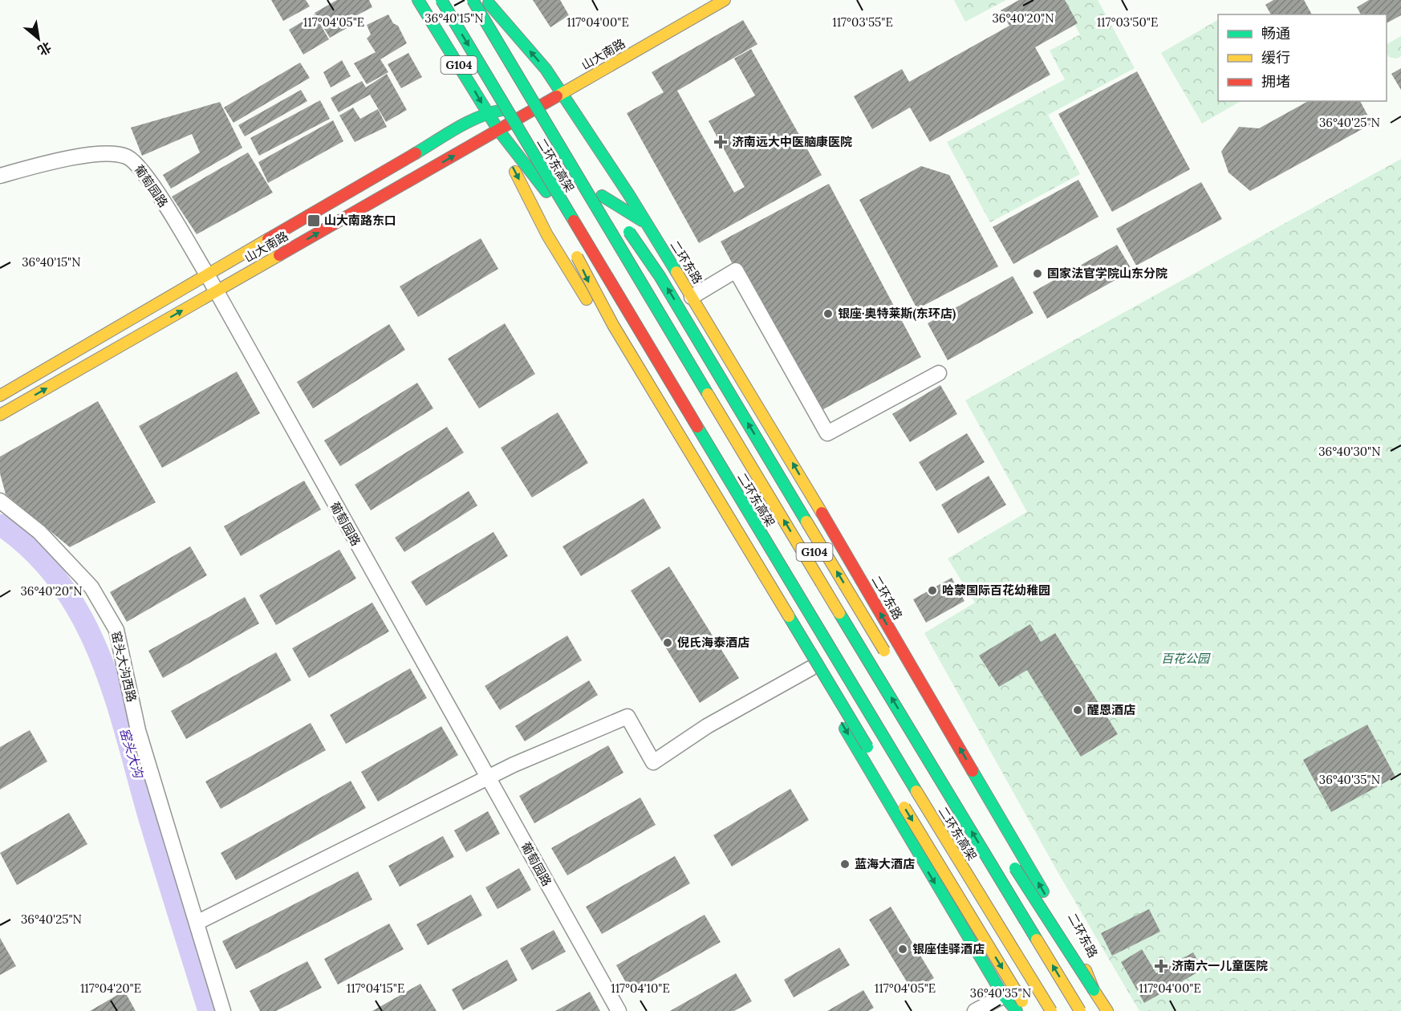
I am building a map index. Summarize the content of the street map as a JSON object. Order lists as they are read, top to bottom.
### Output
{
  "streets": {
    "main road": [
      "山大南路",
      "G104",
      "二环东高架",
      "二环东路"
    ],
    "street": ["葡萄园路", "窑头大沟西路"]
  },
  "crossings": [
    ["山大南路", "G104"],
    ["山大南路", "葡萄园路"],
    ["山大南路", "二环东路"]
  ],
  "water": ["窑头大沟"],
  "parks": ["百花公园"],
  "places": {
    "health": ["济南远大中医脑康医院", "济南六一儿童医院"],
    "transit": ["山大南路东口"],
    "other": [
      "国家法官学院山东分院",
      "银座·奥特莱斯(东环店)",
      "哈蒙国际百花幼稚园",
      "倪氏海泰酒店",
      "醒恩酒店",
      "蓝海大酒店",
      "银座佳驿酒店"
    ]
  },
  "legend": ["畅通", "缓行", "拥堵"],
  "north": "bottom right",
  "coordinates": [
    "36°40'20\"N",
    "36°40'15\"N",
    "117°04'05\"E",
    "117°04'00\"E",
    "117°03'55\"E",
    "117°03'50\"E",
    "36°40'25\"N",
    "36°40'30\"N",
    "36°40'35\"N",
    "117°04'20\"E",
    "117°04'15\"E",
    "117°04'10\"E"
  ]
}
